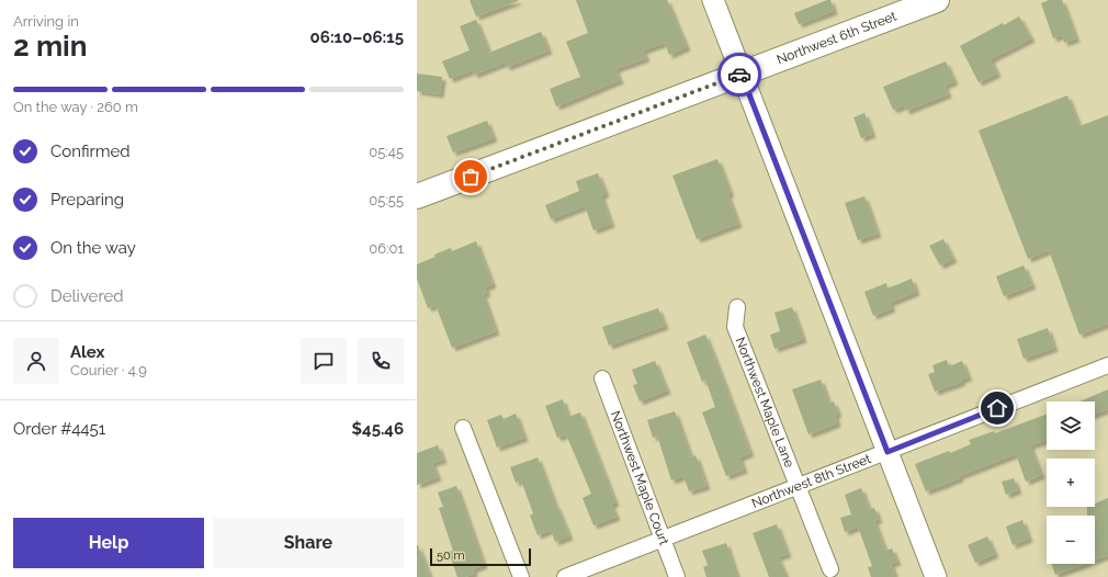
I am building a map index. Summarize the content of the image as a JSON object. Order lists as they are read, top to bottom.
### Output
{
  "streets": {
    "main road": ["Northwest 6th Street"],
    "street": ["Northwest Maple Lane", "Northwest Maple Court", "Northwest 8th Street"]
  },
  "crossings": [
    ["Northwest Maple Lane", "Northwest 8th Street"],
    ["Northwest Maple Court", "Northwest 8th Street"]
  ],
  "scale_bar": "50 m",
  "page": {
    "heading": ["2 min", "Arriving in", "06:10–06:15"],
    "panel": [
      "Alex",
      "Courier · 4.9",
      "Order #4451",
      "$45.46"
    ],
    "bar": "On the way · 260 m",
    "list": [
      ["Confirmed", "05:45"],
      ["Preparing", "05:55"],
      ["On the way", "06:01"],
      "Delivered"
    ],
    "map_buttons": ["+", "−"],
    "buttons": ["Help", "Share"],
    "scale": "50 m"
  }
}
